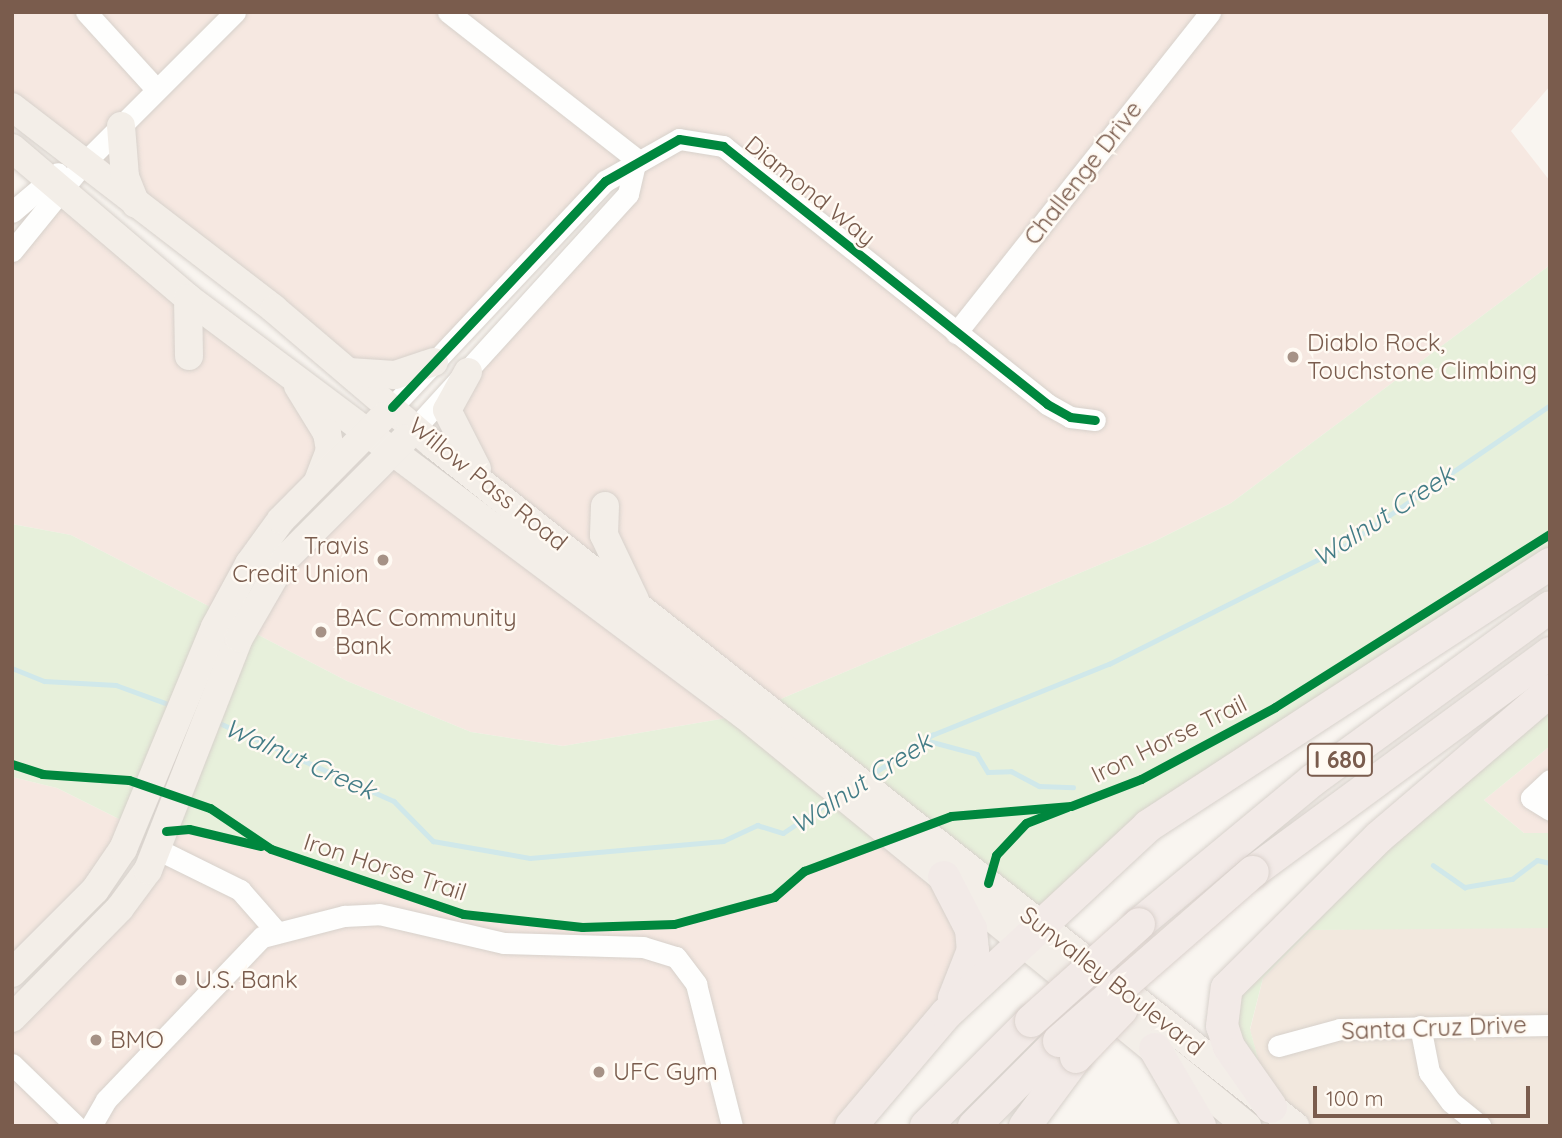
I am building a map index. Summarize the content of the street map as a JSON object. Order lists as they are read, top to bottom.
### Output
{
  "streets": {
    "highway": ["I 680"],
    "main road": ["Willow Pass Road", "Sunvalley Boulevard"],
    "street": ["Challenge Drive", "Diamond Way", "Santa Cruz Drive"],
    "cycle path": ["Iron Horse Trail"]
  },
  "crossings": [
    ["Challenge Drive", "Diamond Way"],
    ["Diamond Way", "Willow Pass Road"],
    ["Willow Pass Road", "Sunvalley Boulevard"]
  ],
  "water": ["Walnut Creek"],
  "places": [
    "Diablo Rock, Touchstone Climbing",
    "Travis Credit Union",
    "BAC Community Bank",
    "U.S. Bank",
    "BMO",
    "UFC Gym"
  ],
  "scale_bar": "100 m"
}
